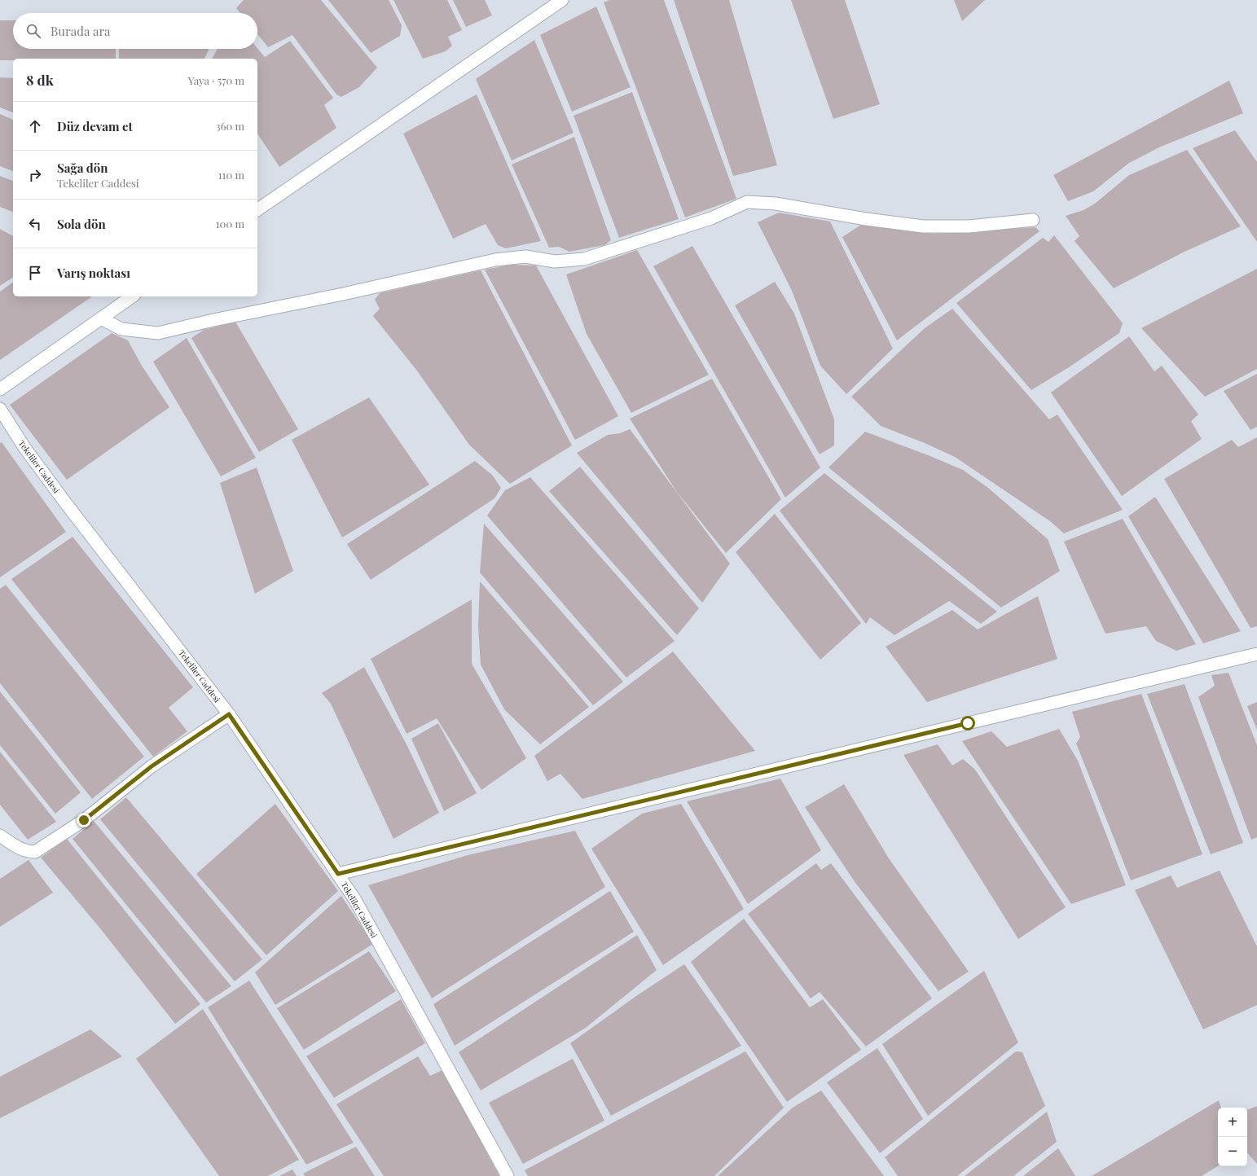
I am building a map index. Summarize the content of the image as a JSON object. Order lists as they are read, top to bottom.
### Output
{
  "streets": {
    "street": ["Tekeliler Caddesi"]
  },
  "page": {
    "search": "Burada ara",
    "heading": ["8 dk", "Yaya · 570 m"],
    "list": [
      ["Düz devam et", "360 m"],
      ["Sağa dön", "Tekeliler Caddesi", "110 m"],
      ["Sola dön", "100 m"],
      "Varış noktası"
    ],
    "map_buttons": ["+", "−"]
  }
}
